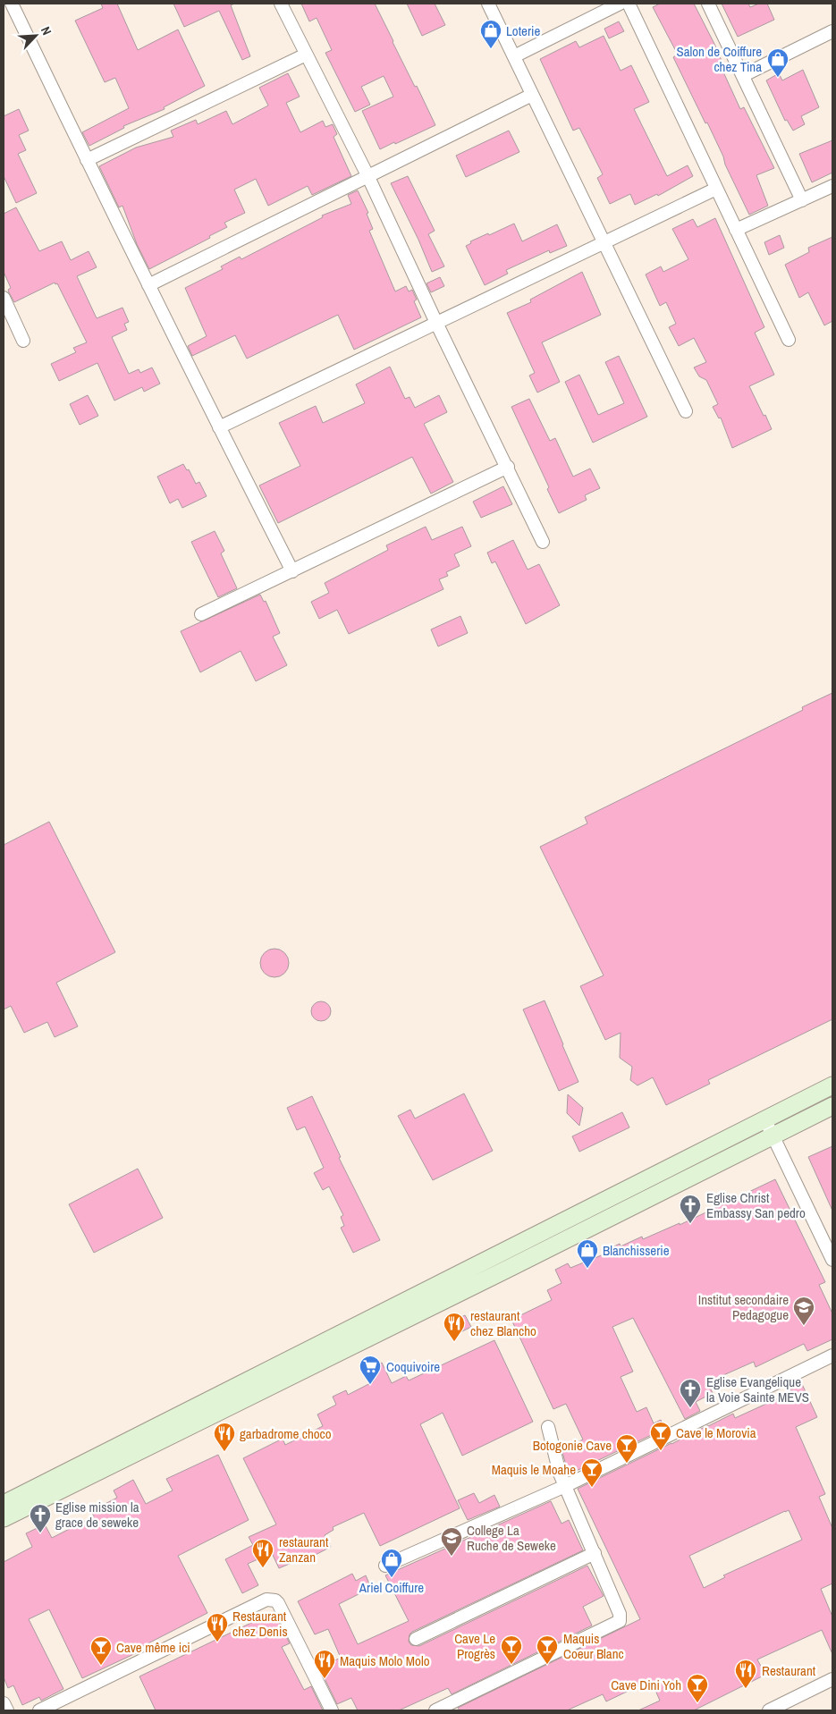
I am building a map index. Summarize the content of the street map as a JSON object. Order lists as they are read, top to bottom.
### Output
{
  "places": {
    "shop": [
      "Loterie",
      "Salon de Coiffure chez Tina",
      "Blanchisserie",
      "Ariel Coiffure"
    ],
    "church": ["Eglise Christ Embassy San pedro", "Eglise Evangelique la Voie Sainte MEVS", "Eglise mission la grace de seweke"],
    "school or university": ["Institut secondaire Pedagogue", "College La Ruche de Seweke"],
    "restaurant": [
      "restaurant chez Blancho",
      "garbadrome choco",
      "restaurant Zanzan",
      "Restaurant chez Denis",
      "Maquis Molo Molo",
      "Restaurant"
    ],
    "supermarket": ["Coquivoire"],
    "bar": [
      "Cave le Morovia",
      "Botogonie Cave",
      "Maquis le Moahe",
      "Cave Le Progrès",
      "Maquis Coeur Blanc",
      "Cave même ici",
      "Cave Dini Yoh"
    ]
  },
  "north": "top right"
}
